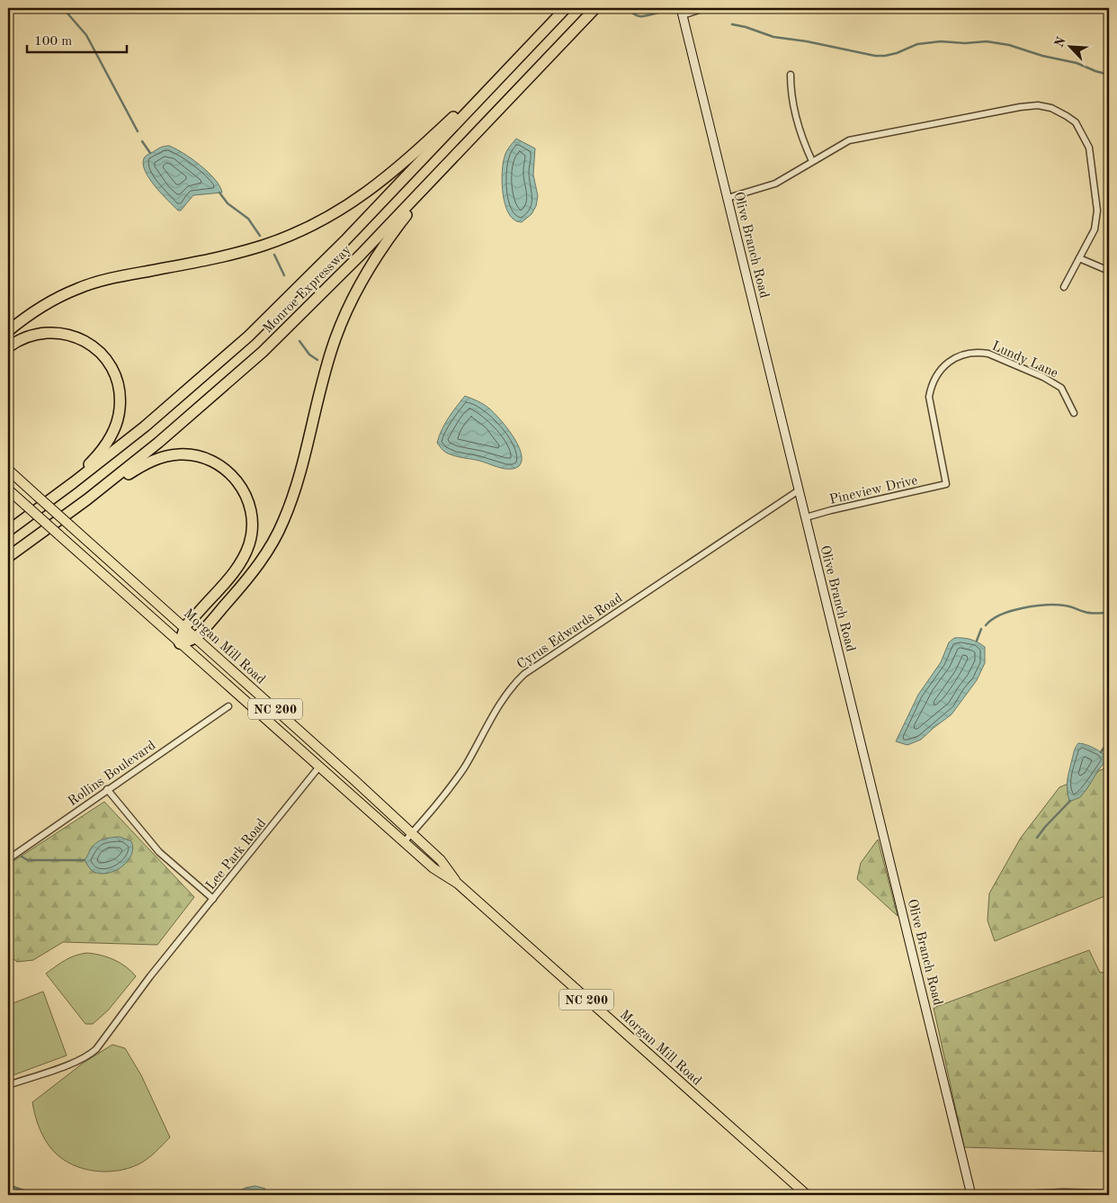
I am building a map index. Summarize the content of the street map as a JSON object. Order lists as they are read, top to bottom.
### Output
{
  "streets": {
    "highway": ["Monroe Expressway"],
    "main road": ["Morgan Mill Road", "NC 200"],
    "street": [
      "Olive Branch Road",
      "Lundy Lane",
      "Pineview Drive",
      "Cyrus Edwards Road",
      "Rollins Boulevard",
      "Lee Park Road"
    ]
  },
  "crossings": [
    ["Olive Branch Road", "Pineview Drive"],
    ["Olive Branch Road", "Cyrus Edwards Road"],
    ["Lundy Lane", "Pineview Drive"],
    ["Cyrus Edwards Road", "Morgan Mill Road"],
    ["Morgan Mill Road", "Lee Park Road"]
  ],
  "scale_bar": "100 m",
  "north": "top left"
}
